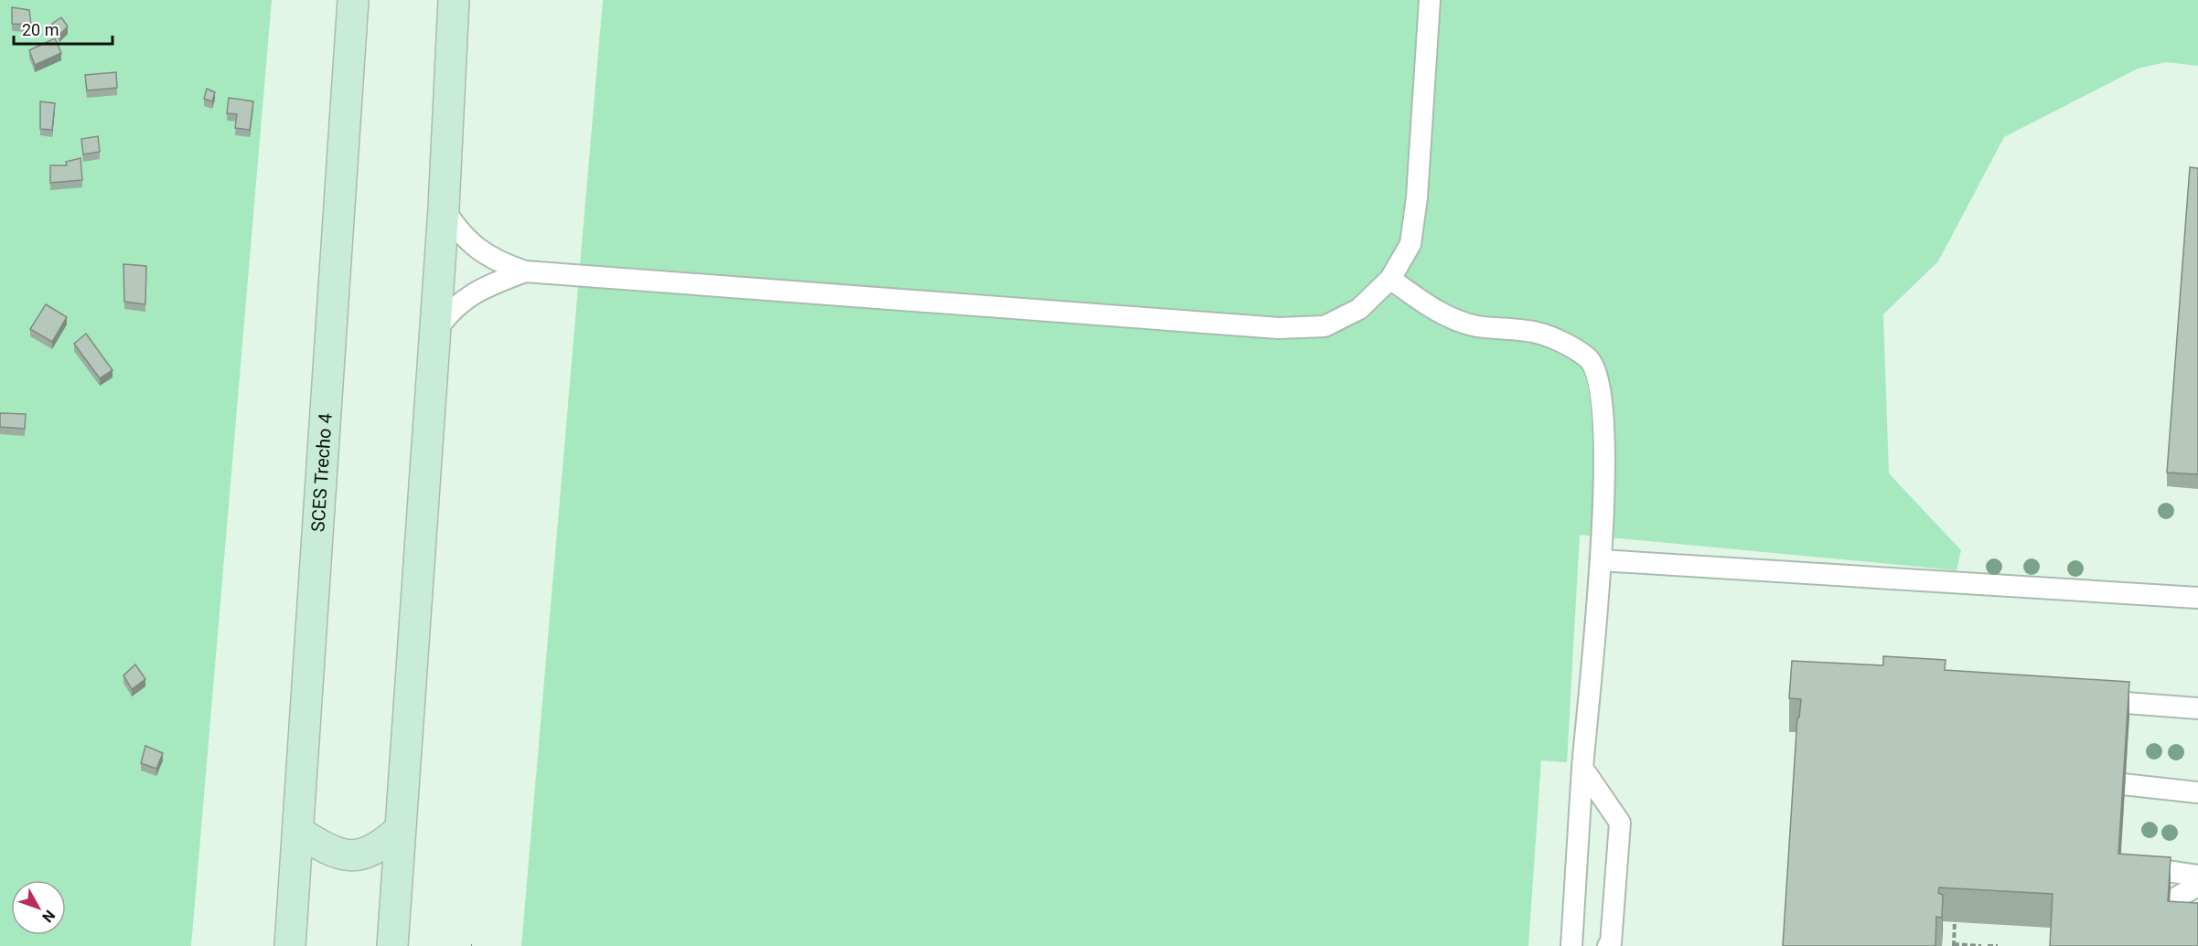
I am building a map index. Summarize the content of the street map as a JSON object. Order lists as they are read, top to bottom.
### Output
{
  "streets": {
    "main road": ["SCES Trecho 4"]
  },
  "scale_bar": "20 m",
  "north": "bottom right"
}
